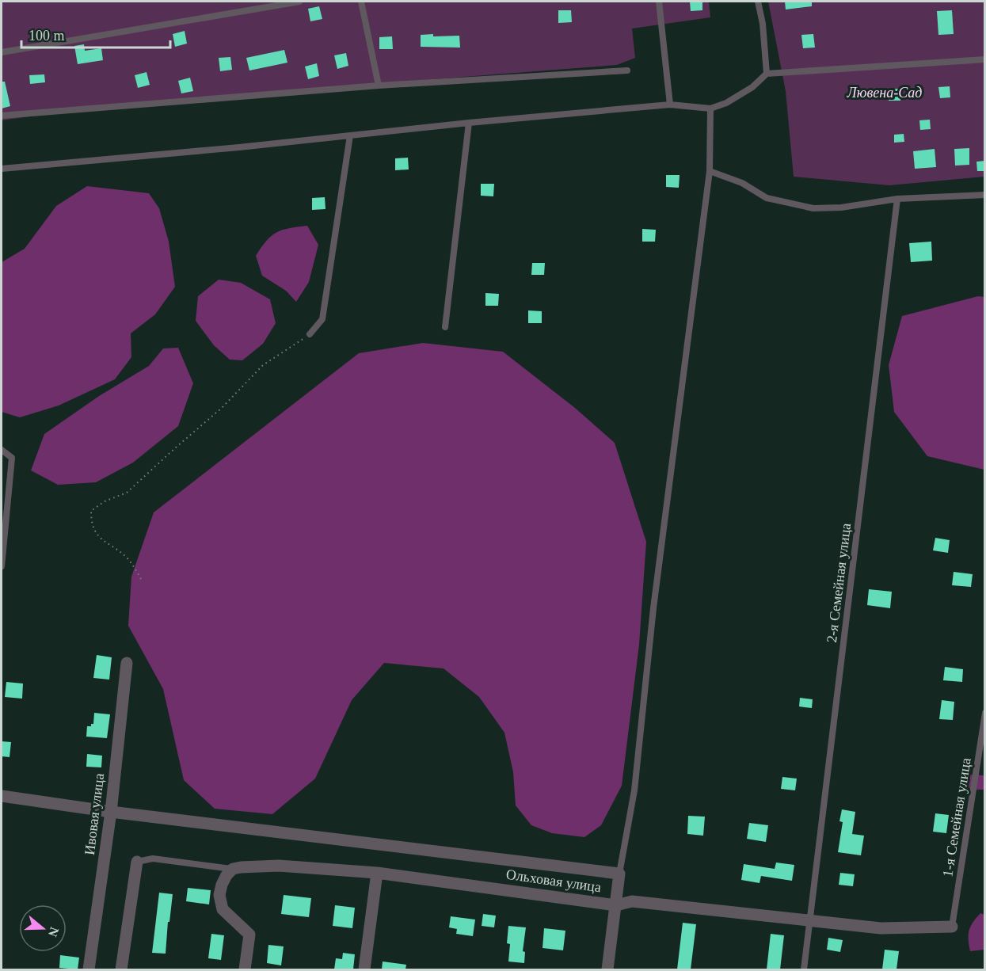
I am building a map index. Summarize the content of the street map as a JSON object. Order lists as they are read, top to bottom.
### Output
{
  "streets": {
    "street": ["Ивовая улица", "Ольховая улица"],
    "lane": ["2-я Семейная улица", "1-я Семейная улица"]
  },
  "crossings": [
    ["2-я Семейная улица", "Ольховая улица"],
    ["1-я Семейная улица", "Ольховая улица"]
  ],
  "parks": ["Лювена-Сад"],
  "scale_bar": "100 m",
  "north": "right"
}
